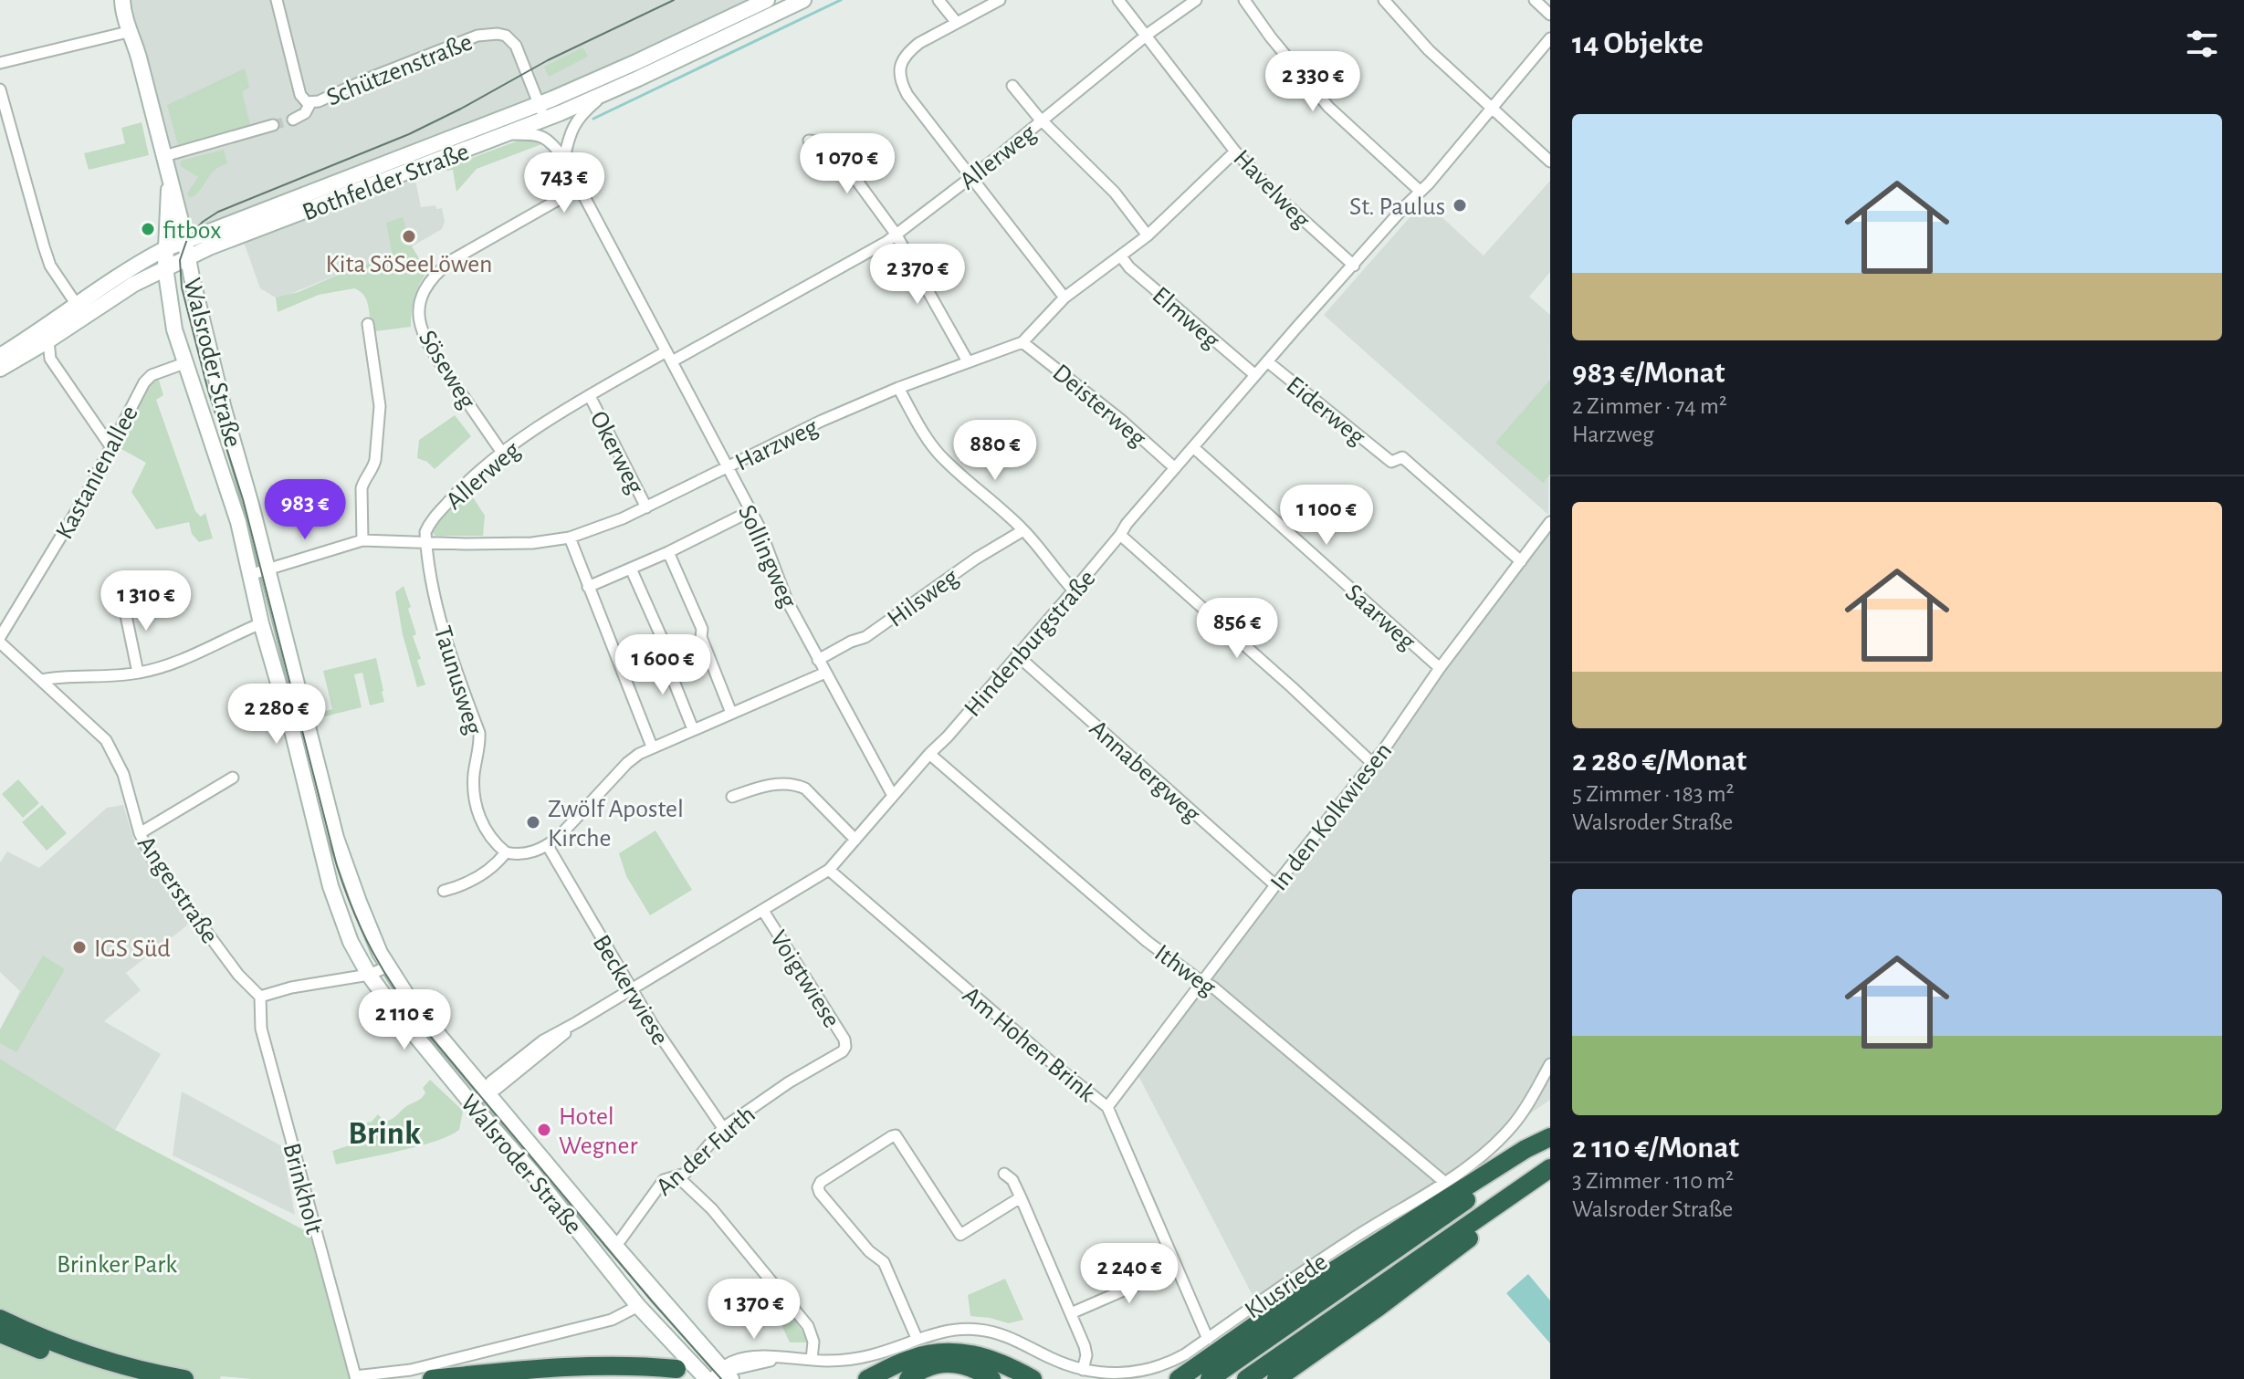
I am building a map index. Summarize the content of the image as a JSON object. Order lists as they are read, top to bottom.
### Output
{
  "streets": {
    "main road": ["Bothfelder Straße", "Walsroder Straße"],
    "street": [
      "Schützenstraße",
      "Allerweg",
      "Havelweg",
      "Elmweg",
      "Söseweg",
      "Deisterweg",
      "Eiderweg",
      "Harzweg",
      "Okerweg",
      "Kastanienallee",
      "Sollingweg",
      "Hilsweg",
      "Saarweg",
      "Hindenburgstraße",
      "Taunusweg",
      "Annabergweg",
      "In den Kolkwiesen",
      "Angerstraße",
      "Ithweg",
      "Voigtwiese",
      "Beckerwiese",
      "Am Hohen Brink",
      "An der Furth",
      "Brinkholt",
      "Klusriede"
    ]
  },
  "crossings": [
    ["Schützenstraße", "Bothfelder Straße"],
    ["Allerweg", "Havelweg"],
    ["Allerweg", "Söseweg"],
    ["Allerweg", "Harzweg"],
    ["Allerweg", "Okerweg"],
    ["Allerweg", "Sollingweg"],
    ["Allerweg", "Taunusweg"],
    ["Bothfelder Straße", "Walsroder Straße"],
    ["Bothfelder Straße", "Sollingweg"],
    ["Havelweg", "Harzweg"],
    ["Havelweg", "Hindenburgstraße"],
    ["Elmweg", "Harzweg"],
    ["Elmweg", "Hindenburgstraße"],
    ["Walsroder Straße", "Harzweg"],
    ["Walsroder Straße", "Kastanienallee"],
    ["Walsroder Straße", "Hindenburgstraße"],
    ["Walsroder Straße", "An der Furth"],
    ["Walsroder Straße", "Klusriede"],
    ["Söseweg", "Sollingweg"],
    ["Deisterweg", "Harzweg"],
    ["Deisterweg", "Hindenburgstraße"],
    ["Eiderweg", "Hindenburgstraße"],
    ["Eiderweg", "In den Kolkwiesen"],
    ["Harzweg", "Okerweg"],
    ["Harzweg", "Sollingweg"],
    ["Harzweg", "Taunusweg"],
    ["Kastanienallee", "Angerstraße"],
    ["Sollingweg", "Hilsweg"],
    ["Sollingweg", "Hindenburgstraße"],
    ["Saarweg", "Hindenburgstraße"],
    ["Saarweg", "In den Kolkwiesen"],
    ["Hindenburgstraße", "Annabergweg"],
    ["Hindenburgstraße", "Ithweg"],
    ["Hindenburgstraße", "Voigtwiese"],
    ["Hindenburgstraße", "Beckerwiese"],
    ["Hindenburgstraße", "Am Hohen Brink"],
    ["Annabergweg", "In den Kolkwiesen"],
    ["In den Kolkwiesen", "Ithweg"],
    ["In den Kolkwiesen", "Am Hohen Brink"],
    ["Angerstraße", "Brinkholt"],
    ["Ithweg", "Klusriede"],
    ["Voigtwiese", "An der Furth"],
    ["Beckerwiese", "An der Furth"],
    ["Am Hohen Brink", "Klusriede"]
  ],
  "districts": ["Brink"],
  "parks": ["Brinker Park"],
  "places": [
    "St. Paulus",
    "fitbox",
    "Kita SöSeeLöwen",
    "Zwölf Apostel Kirche",
    "IGS Süd",
    "Hotel Wegner"
  ],
  "page": {
    "heading": "14 Objekte",
    "price": [
      "2 330 €",
      "1 070 €",
      "743 €",
      "2 370 €",
      "880 €",
      "983 €",
      "1 100 €",
      "1 310 €",
      "856 €",
      "1 600 €",
      "2 280 €",
      "2 110 €",
      "2 240 €",
      "1 370 €"
    ],
    "list": [
      {
        "name": "983 €/Monat",
        "note": "2 Zimmer · 74 m² · Harzweg"
      },
      {
        "name": "2 280 €/Monat",
        "note": "5 Zimmer · 183 m² · Walsroder Straße"
      },
      {
        "name": "2 110 €/Monat",
        "note": "3 Zimmer · 110 m² · Walsroder Straße"
      }
    ]
  }
}
